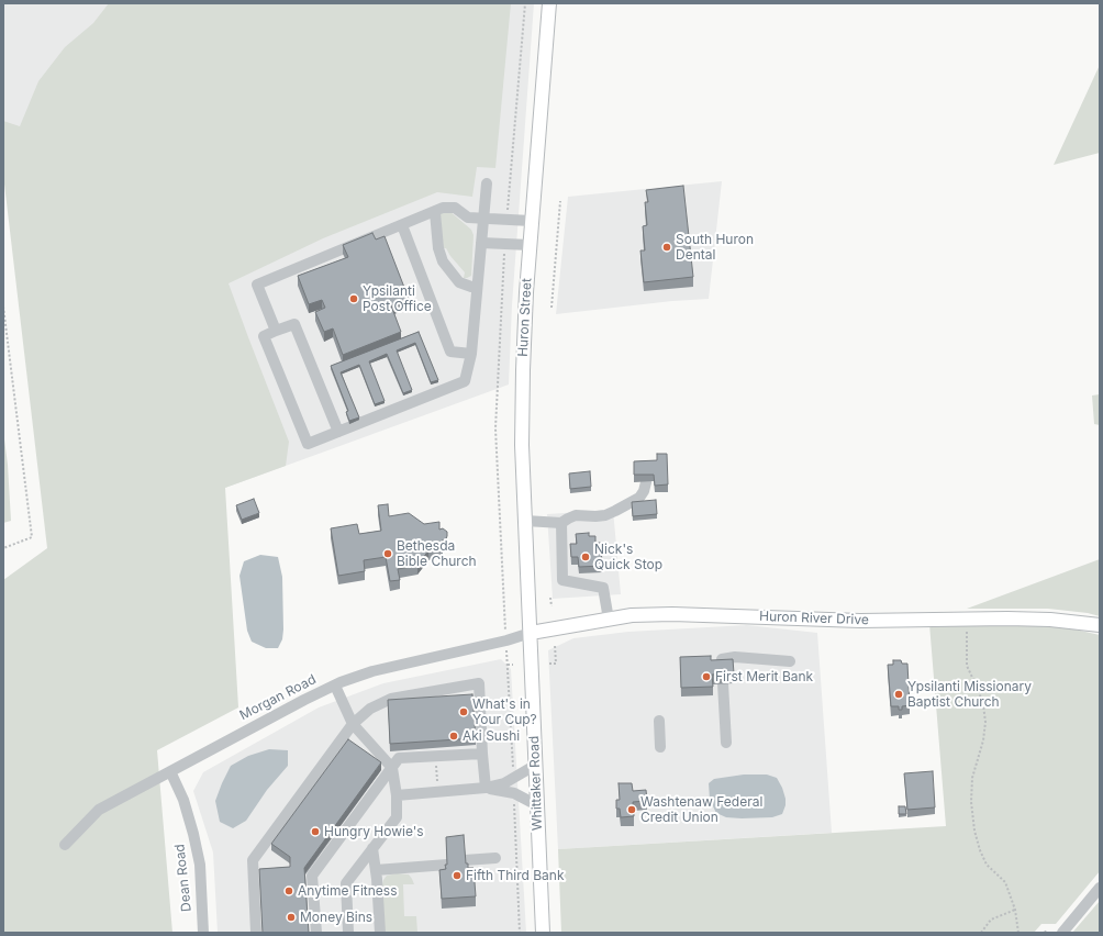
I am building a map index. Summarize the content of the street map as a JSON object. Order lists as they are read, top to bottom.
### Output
{
  "streets": {
    "main road": ["Huron Street", "Huron River Drive", "Whittaker Road"],
    "street": ["Morgan Road", "Dean Road"]
  },
  "crossings": [
    ["Huron Street", "Huron River Drive"],
    ["Huron Street", "Morgan Road"],
    ["Huron Street", "Whittaker Road"],
    ["Huron River Drive", "Morgan Road"],
    ["Huron River Drive", "Whittaker Road"],
    ["Morgan Road", "Whittaker Road"],
    ["Morgan Road", "Dean Road"]
  ],
  "places": [
    "South Huron Dental",
    "Ypsilanti Post Office",
    "Bethesda Bible Church",
    "Nick's Quick Stop",
    "First Merit Bank",
    "Ypsilanti Missionary Baptist Church",
    "What's in Your Cup?",
    "Aki Sushi",
    "Washtenaw Federal Credit Union",
    "Hungry Howie's",
    "Fifth Third Bank",
    "Anytime Fitness",
    "Money Bins"
  ]
}
